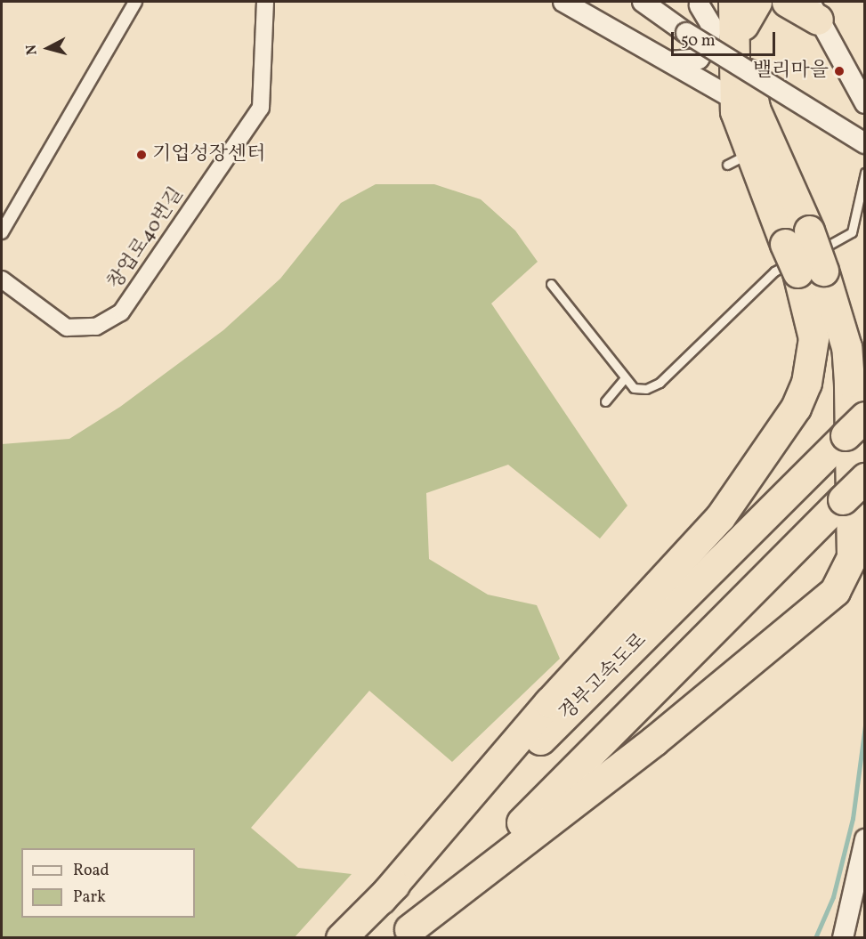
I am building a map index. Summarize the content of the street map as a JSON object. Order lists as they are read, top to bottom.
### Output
{
  "streets": {
    "highway": ["경부고속도로"],
    "street": ["창업로40번길"]
  },
  "places": ["밸리마을", "기업성장센터"],
  "legend": ["Road", "Park"],
  "scale_bar": "50 m",
  "north": "left"
}
